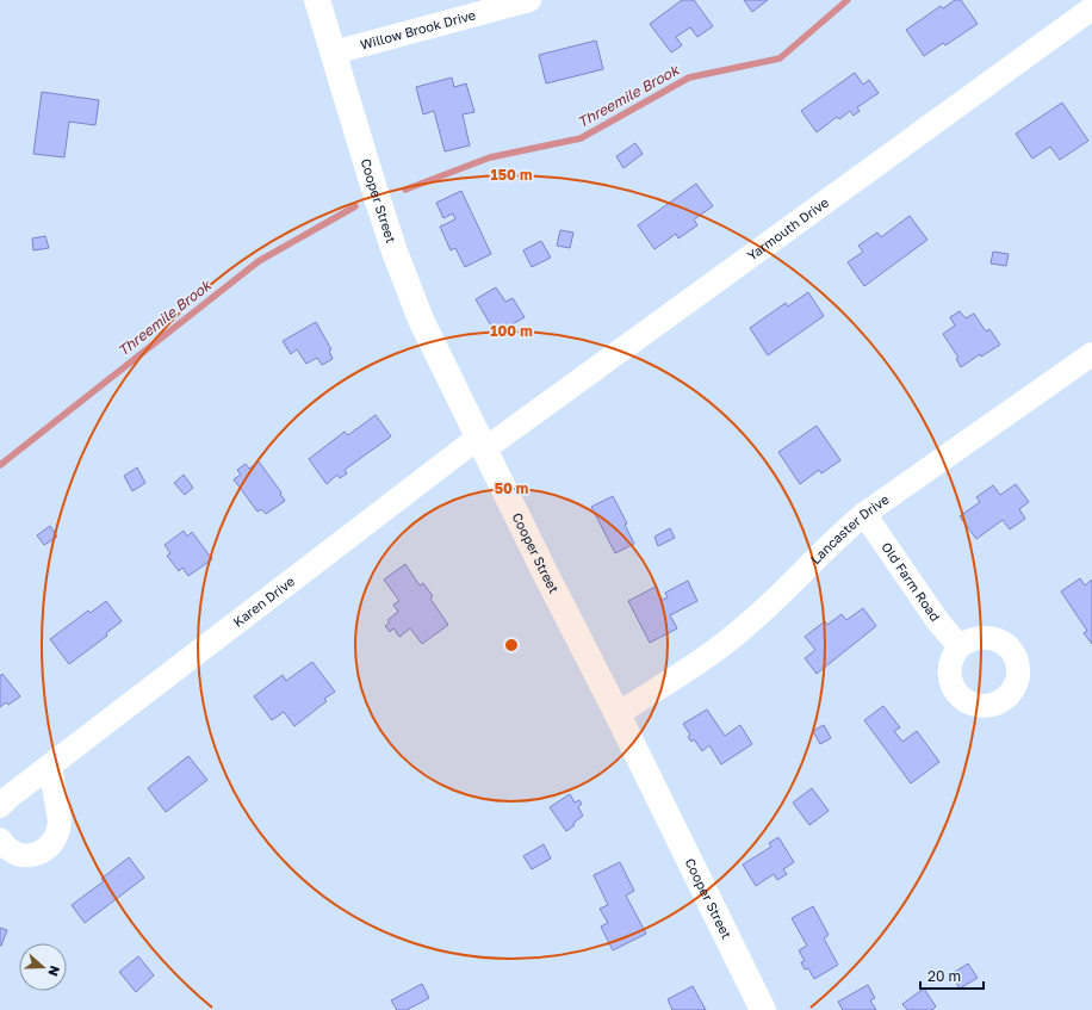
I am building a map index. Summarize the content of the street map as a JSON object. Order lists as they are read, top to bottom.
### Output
{
  "streets": {
    "street": [
      "Willow Brook Drive",
      "Cooper Street",
      "Yarmouth Drive",
      "Lancaster Drive",
      "Old Farm Road",
      "Karen Drive"
    ]
  },
  "crossings": [
    ["Willow Brook Drive", "Cooper Street"],
    ["Cooper Street", "Yarmouth Drive"],
    ["Cooper Street", "Lancaster Drive"],
    ["Cooper Street", "Karen Drive"],
    ["Yarmouth Drive", "Karen Drive"],
    ["Lancaster Drive", "Old Farm Road"]
  ],
  "water": ["Threemile Brook"],
  "scale_bar": "20 m",
  "north": "right",
  "rings": ["150 m", "100 m", "50 m"]
}
